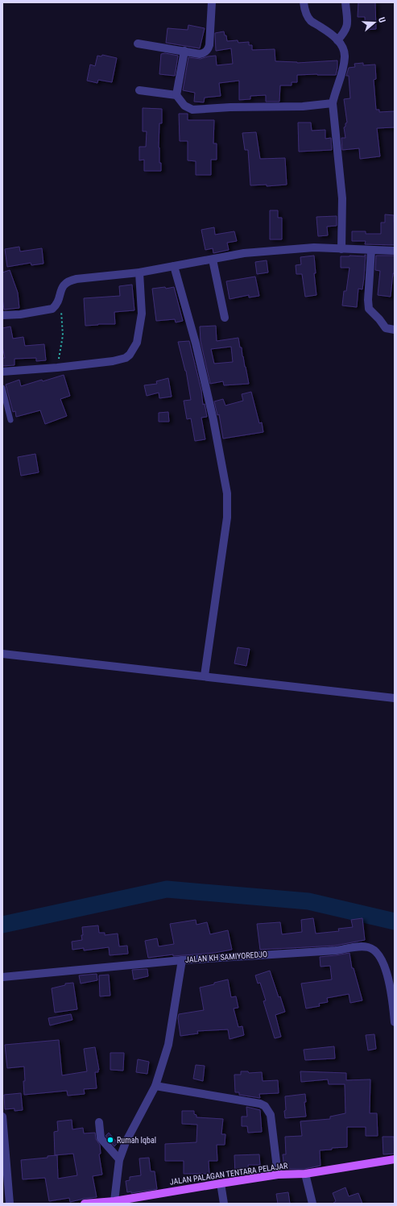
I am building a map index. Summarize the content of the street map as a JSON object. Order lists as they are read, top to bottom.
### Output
{
  "streets": {
    "main road": ["JALAN PALAGAN TENTARA PELAJAR"],
    "street": ["JALAN KH SAMIYOREDJO"]
  },
  "places": ["Rumah Iqbal"],
  "north": "right"
}
